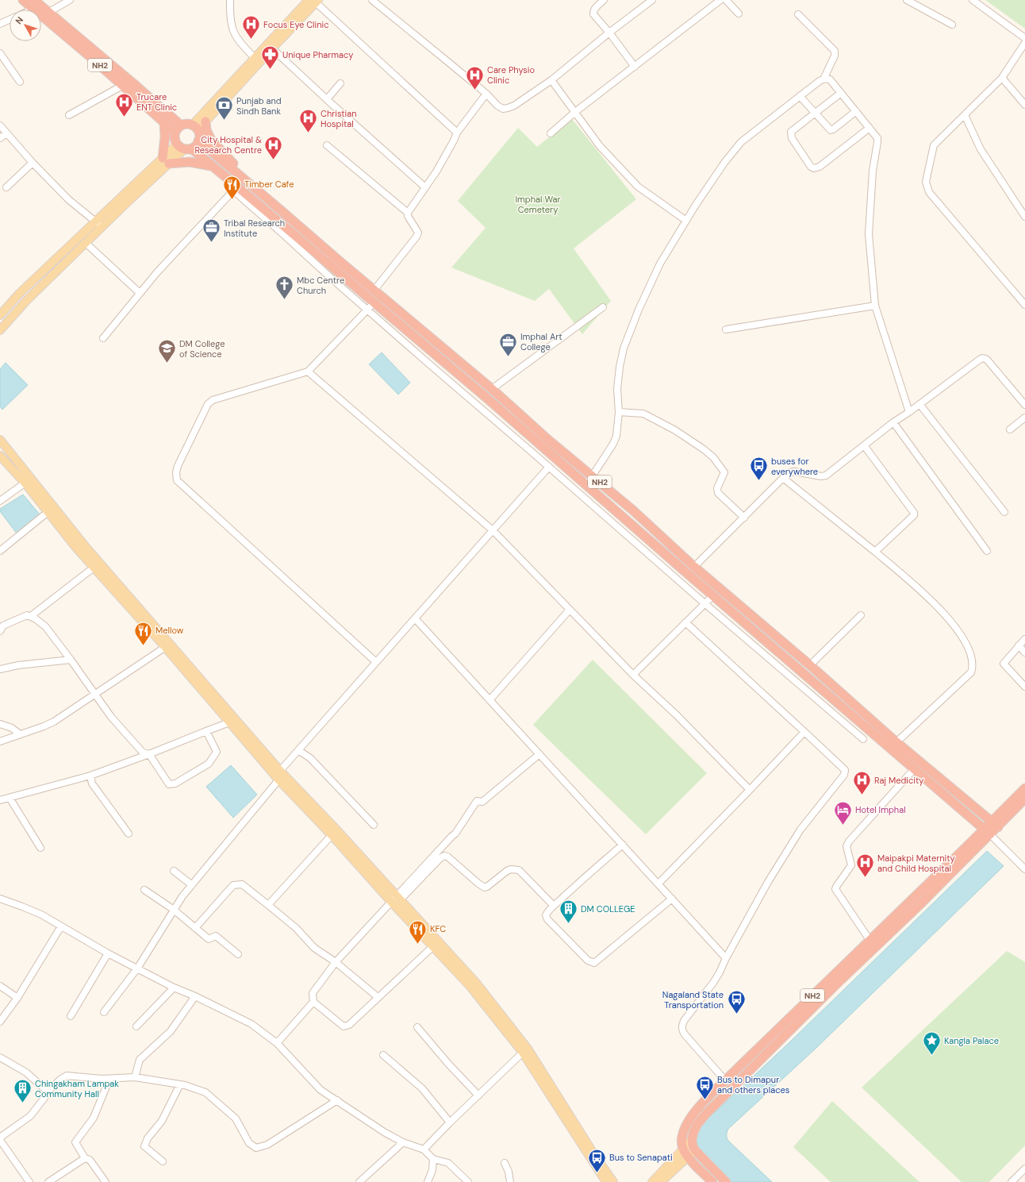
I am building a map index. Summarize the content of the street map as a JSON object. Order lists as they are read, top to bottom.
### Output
{
  "streets": {
    "highway": ["NH2"]
  },
  "parks": ["Imphal War Cemetery"],
  "places": {
    "hospital": [
      "Focus Eye Clinic",
      "Care Physio Clinic",
      "Trucare ENT Clinic",
      "Christian Hospital",
      "City Hospital & Research Centre",
      "Raj Medicity",
      "Maipakpi Maternity and Child Hospital"
    ],
    "pharmacy": ["Unique Pharmacy"],
    "bank": ["Punjab and Sindh Bank"],
    "restaurant": ["Timber Cafe", "Mellow", "KFC"],
    "office": ["Tribal Research Institute", "Imphal Art College"],
    "church": ["Mbc Centre Church"],
    "school or university": ["DM College of Science"],
    "bus stop": [
      "buses for everywhere",
      "Nagaland State Transportation",
      "Bus to Dimapur and others places",
      "Bus to Senapati"
    ],
    "hotel": ["Hotel Imphal"],
    "building": ["DM COLLEGE", "Chingakham Lampak Community Hall"],
    "place": ["Kangla Palace"]
  },
  "north": "top left"
}
